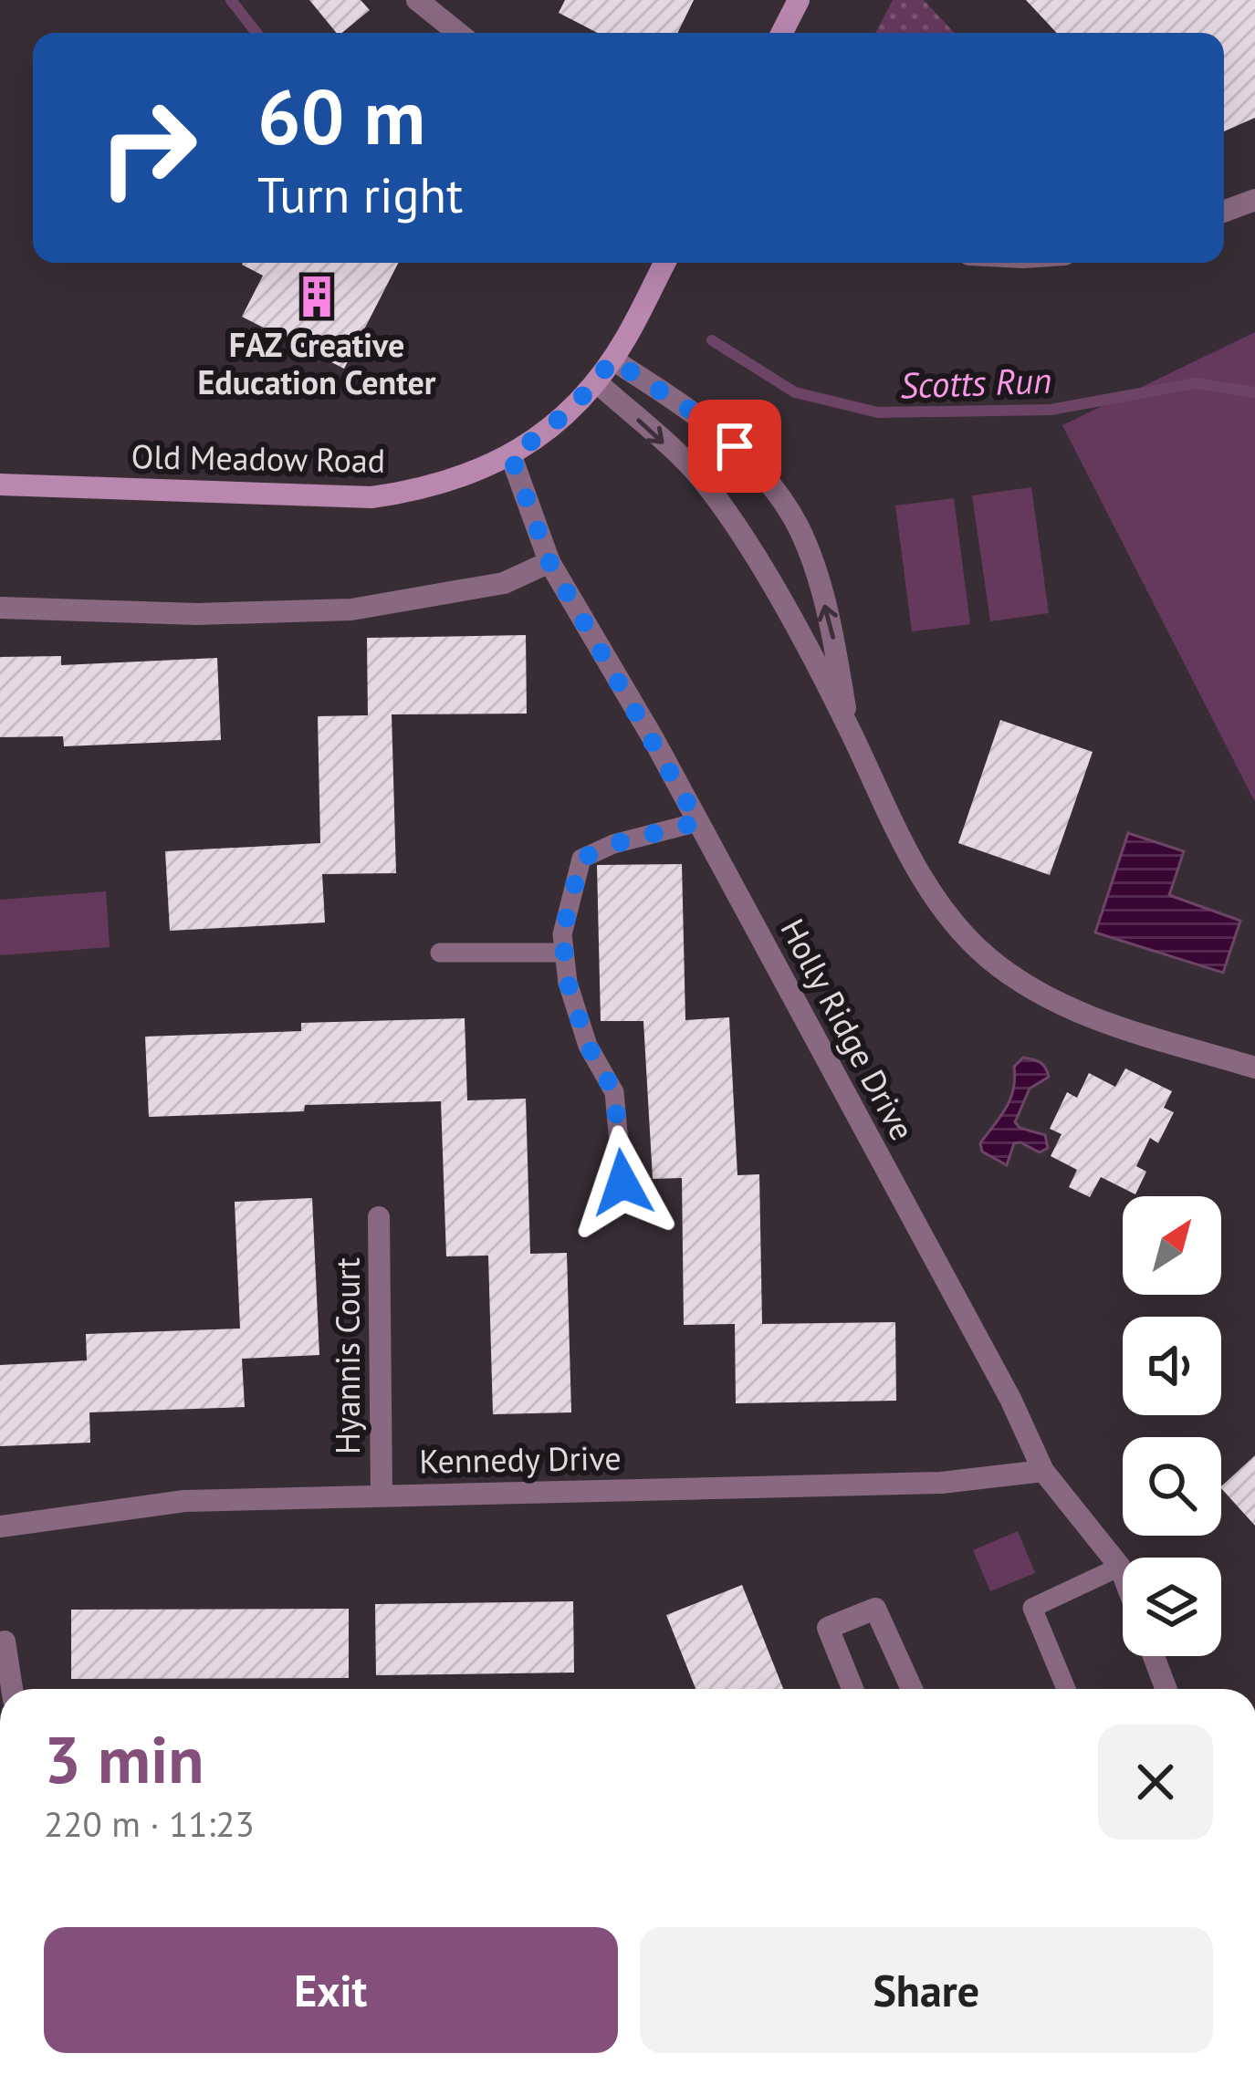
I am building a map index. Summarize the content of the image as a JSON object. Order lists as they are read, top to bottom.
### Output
{
  "streets": {
    "street": [
      "Old Meadow Road",
      "Holly Ridge Drive",
      "Hyannis Court",
      "Kennedy Drive"
    ]
  },
  "crossings": [
    ["Old Meadow Road", "Holly Ridge Drive"],
    ["Holly Ridge Drive", "Kennedy Drive"],
    ["Hyannis Court", "Kennedy Drive"]
  ],
  "water": ["Scotts Run"],
  "places": {
    "building": ["FAZ Creative Education Center"]
  },
  "north": "top right",
  "page": {
    "turn": ["60 m", "Turn right"],
    "heading": ["3 min", "220 m · 11:23"],
    "buttons": ["Exit", "Share"]
  }
}
